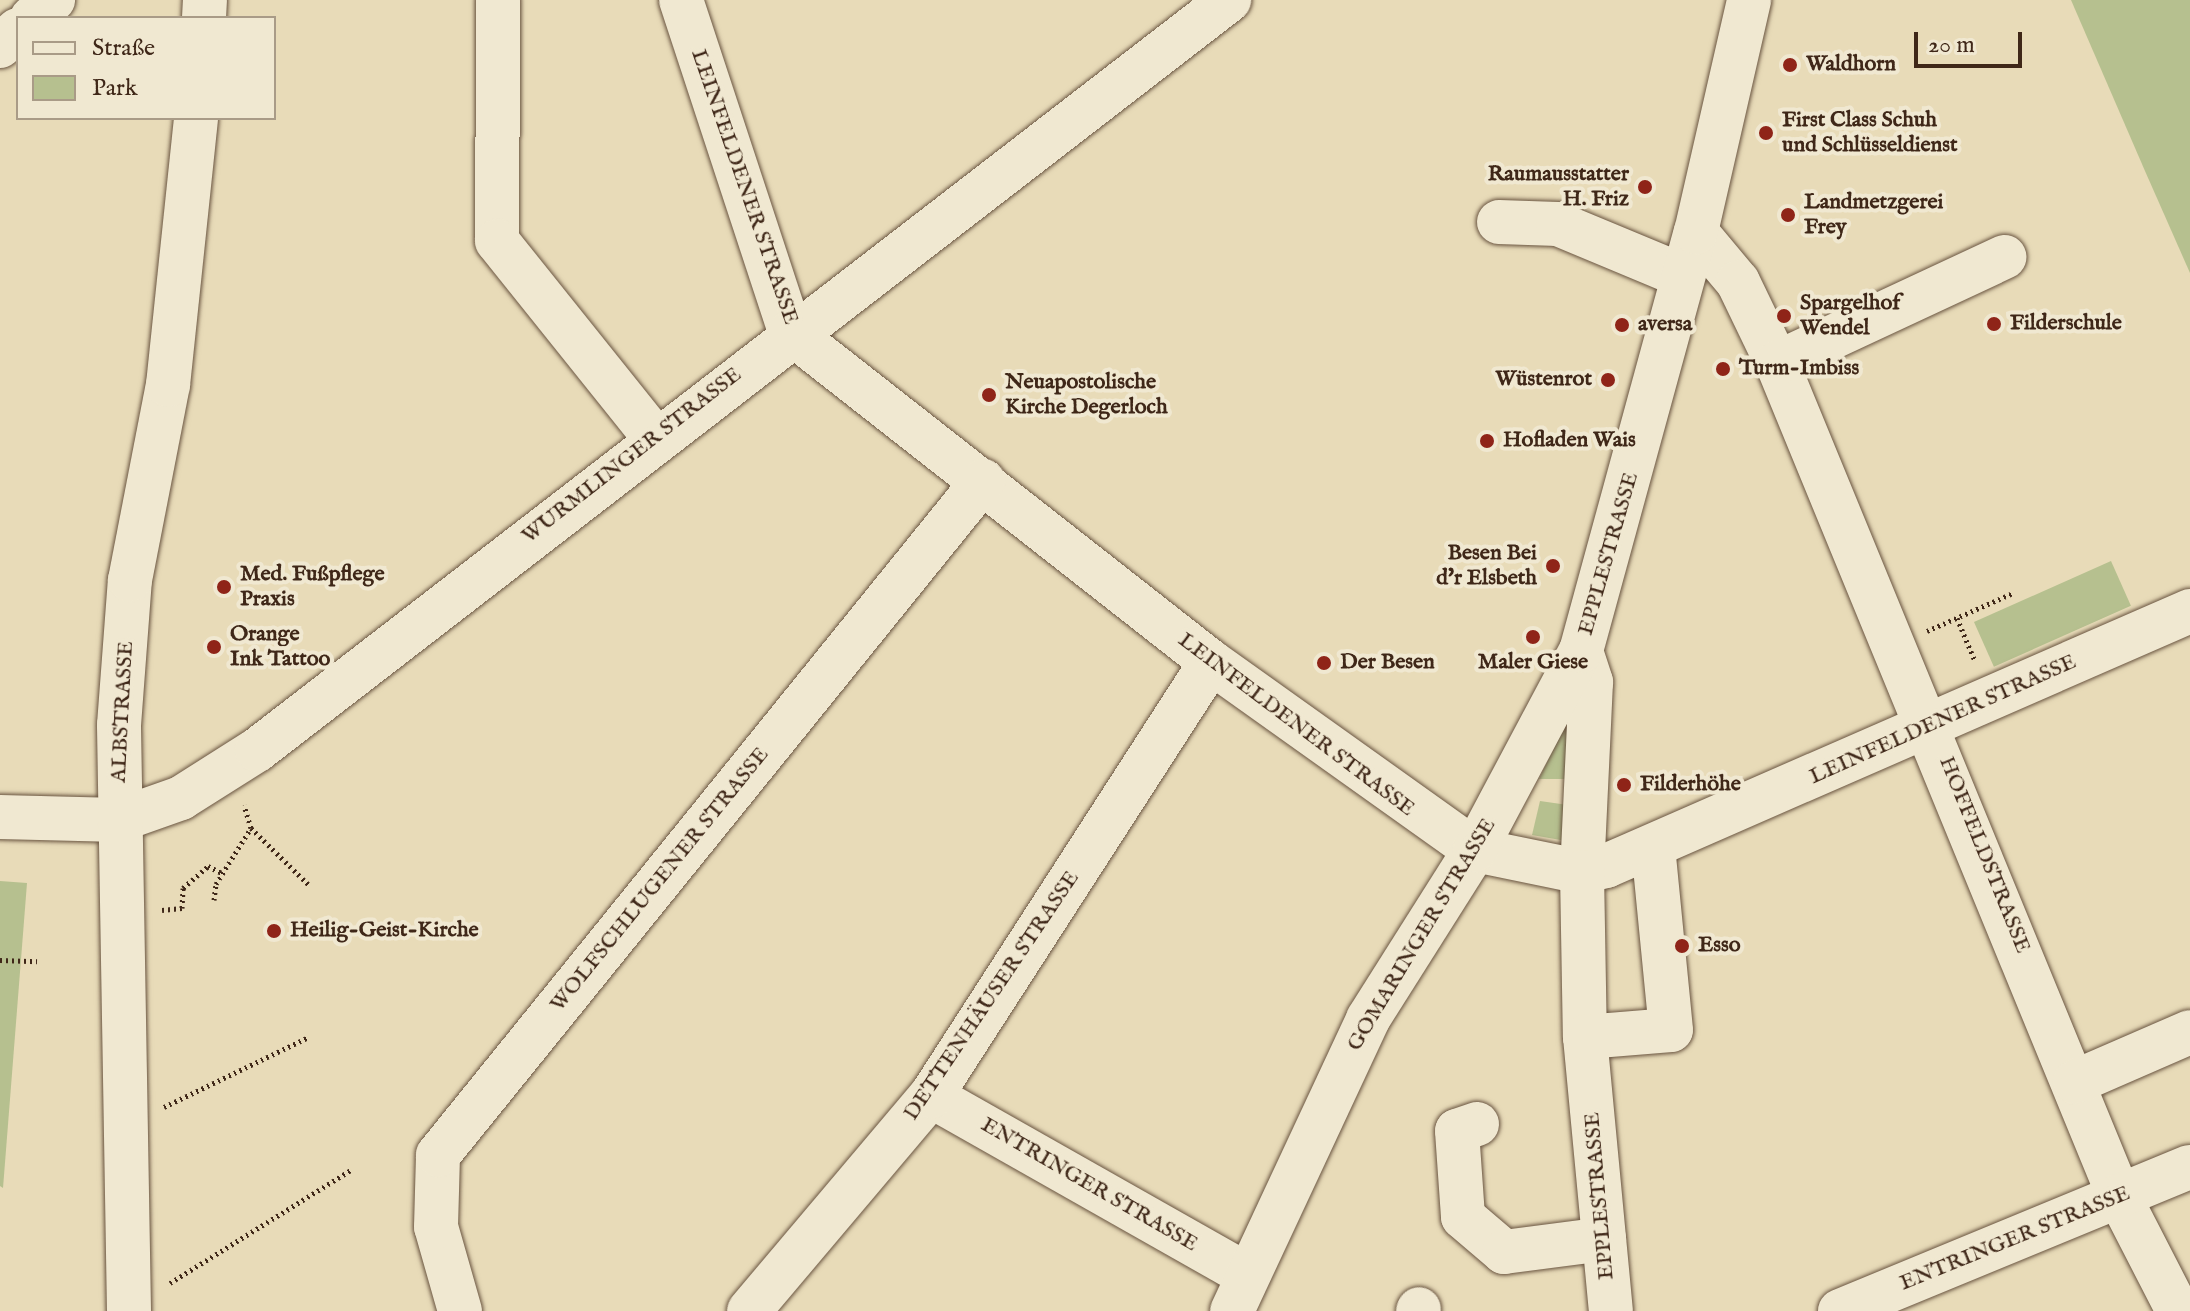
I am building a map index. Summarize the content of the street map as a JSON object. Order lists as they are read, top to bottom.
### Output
{
  "streets": {
    "street": [
      "LEINFELDENER STRASSE",
      "WURMLINGER STRASSE",
      "EPPLESTRASSE",
      "ALBSTRASSE",
      "HOFFELDSTRASSE",
      "WOLFSCHLUGENER STRASSE",
      "GOMARINGER STRASSE",
      "DETTENHÄUSER STRASSE",
      "ENTRINGER STRASSE"
    ]
  },
  "crossings": [
    ["LEINFELDENER STRASSE", "WURMLINGER STRASSE"],
    ["LEINFELDENER STRASSE", "EPPLESTRASSE"],
    ["LEINFELDENER STRASSE", "HOFFELDSTRASSE"],
    ["LEINFELDENER STRASSE", "WOLFSCHLUGENER STRASSE"],
    ["LEINFELDENER STRASSE", "GOMARINGER STRASSE"],
    ["LEINFELDENER STRASSE", "DETTENHÄUSER STRASSE"],
    ["WURMLINGER STRASSE", "ALBSTRASSE"],
    ["EPPLESTRASSE", "HOFFELDSTRASSE"],
    ["EPPLESTRASSE", "GOMARINGER STRASSE"],
    ["HOFFELDSTRASSE", "ENTRINGER STRASSE"],
    ["GOMARINGER STRASSE", "ENTRINGER STRASSE"],
    ["DETTENHÄUSER STRASSE", "ENTRINGER STRASSE"]
  ],
  "places": [
    "Waldhorn",
    "First Class Schuh und Schlüsseldienst",
    "Raumausstatter H. Friz",
    "Landmetzgerei Frey",
    "Spargelhof Wendel",
    "Filderschule",
    "aversa",
    "Turm-Imbiss",
    "Wüstenrot",
    "Neuapostolische Kirche Degerloch",
    "Hofladen Wais",
    "Besen Bei d'r Elsbeth",
    "Med. Fußpflege Praxis",
    "Maler Giese",
    "Orange Ink Tattoo",
    "Der Besen",
    "Filderhöhe",
    "Heilig-Geist-Kirche",
    "Esso"
  ],
  "legend": ["Straße", "Park"],
  "scale_bar": "20 m"
}
